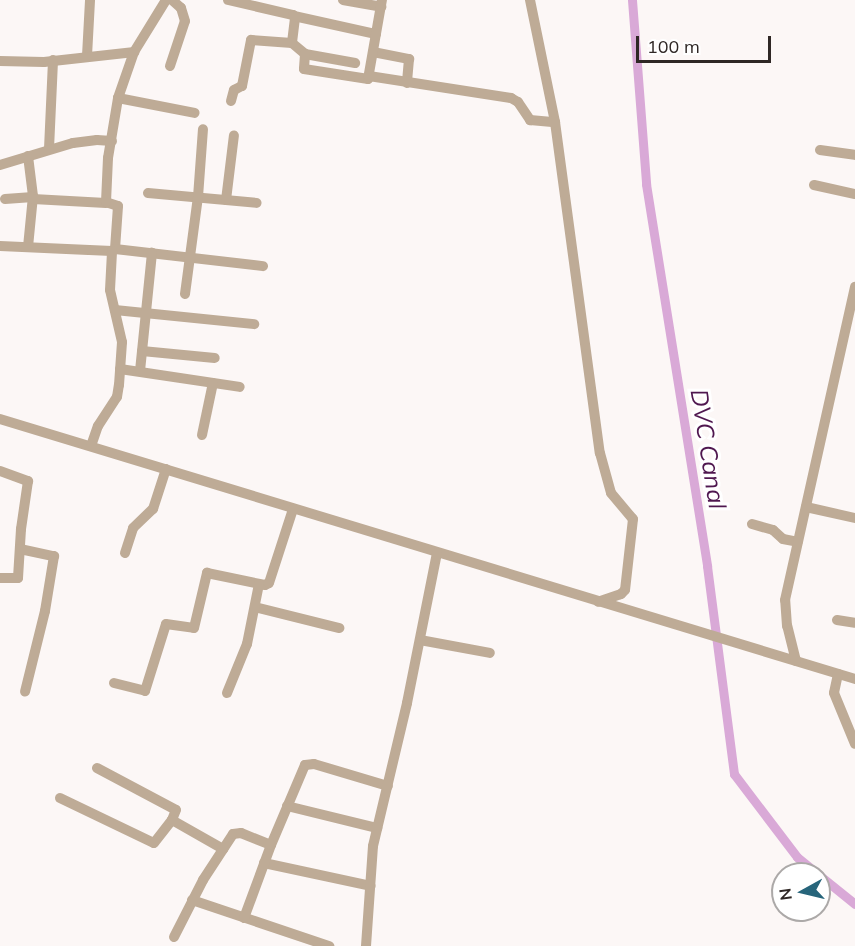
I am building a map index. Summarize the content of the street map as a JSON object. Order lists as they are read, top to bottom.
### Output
{
  "water": ["DVC Canal"],
  "scale_bar": "100 m",
  "north": "left"
}
